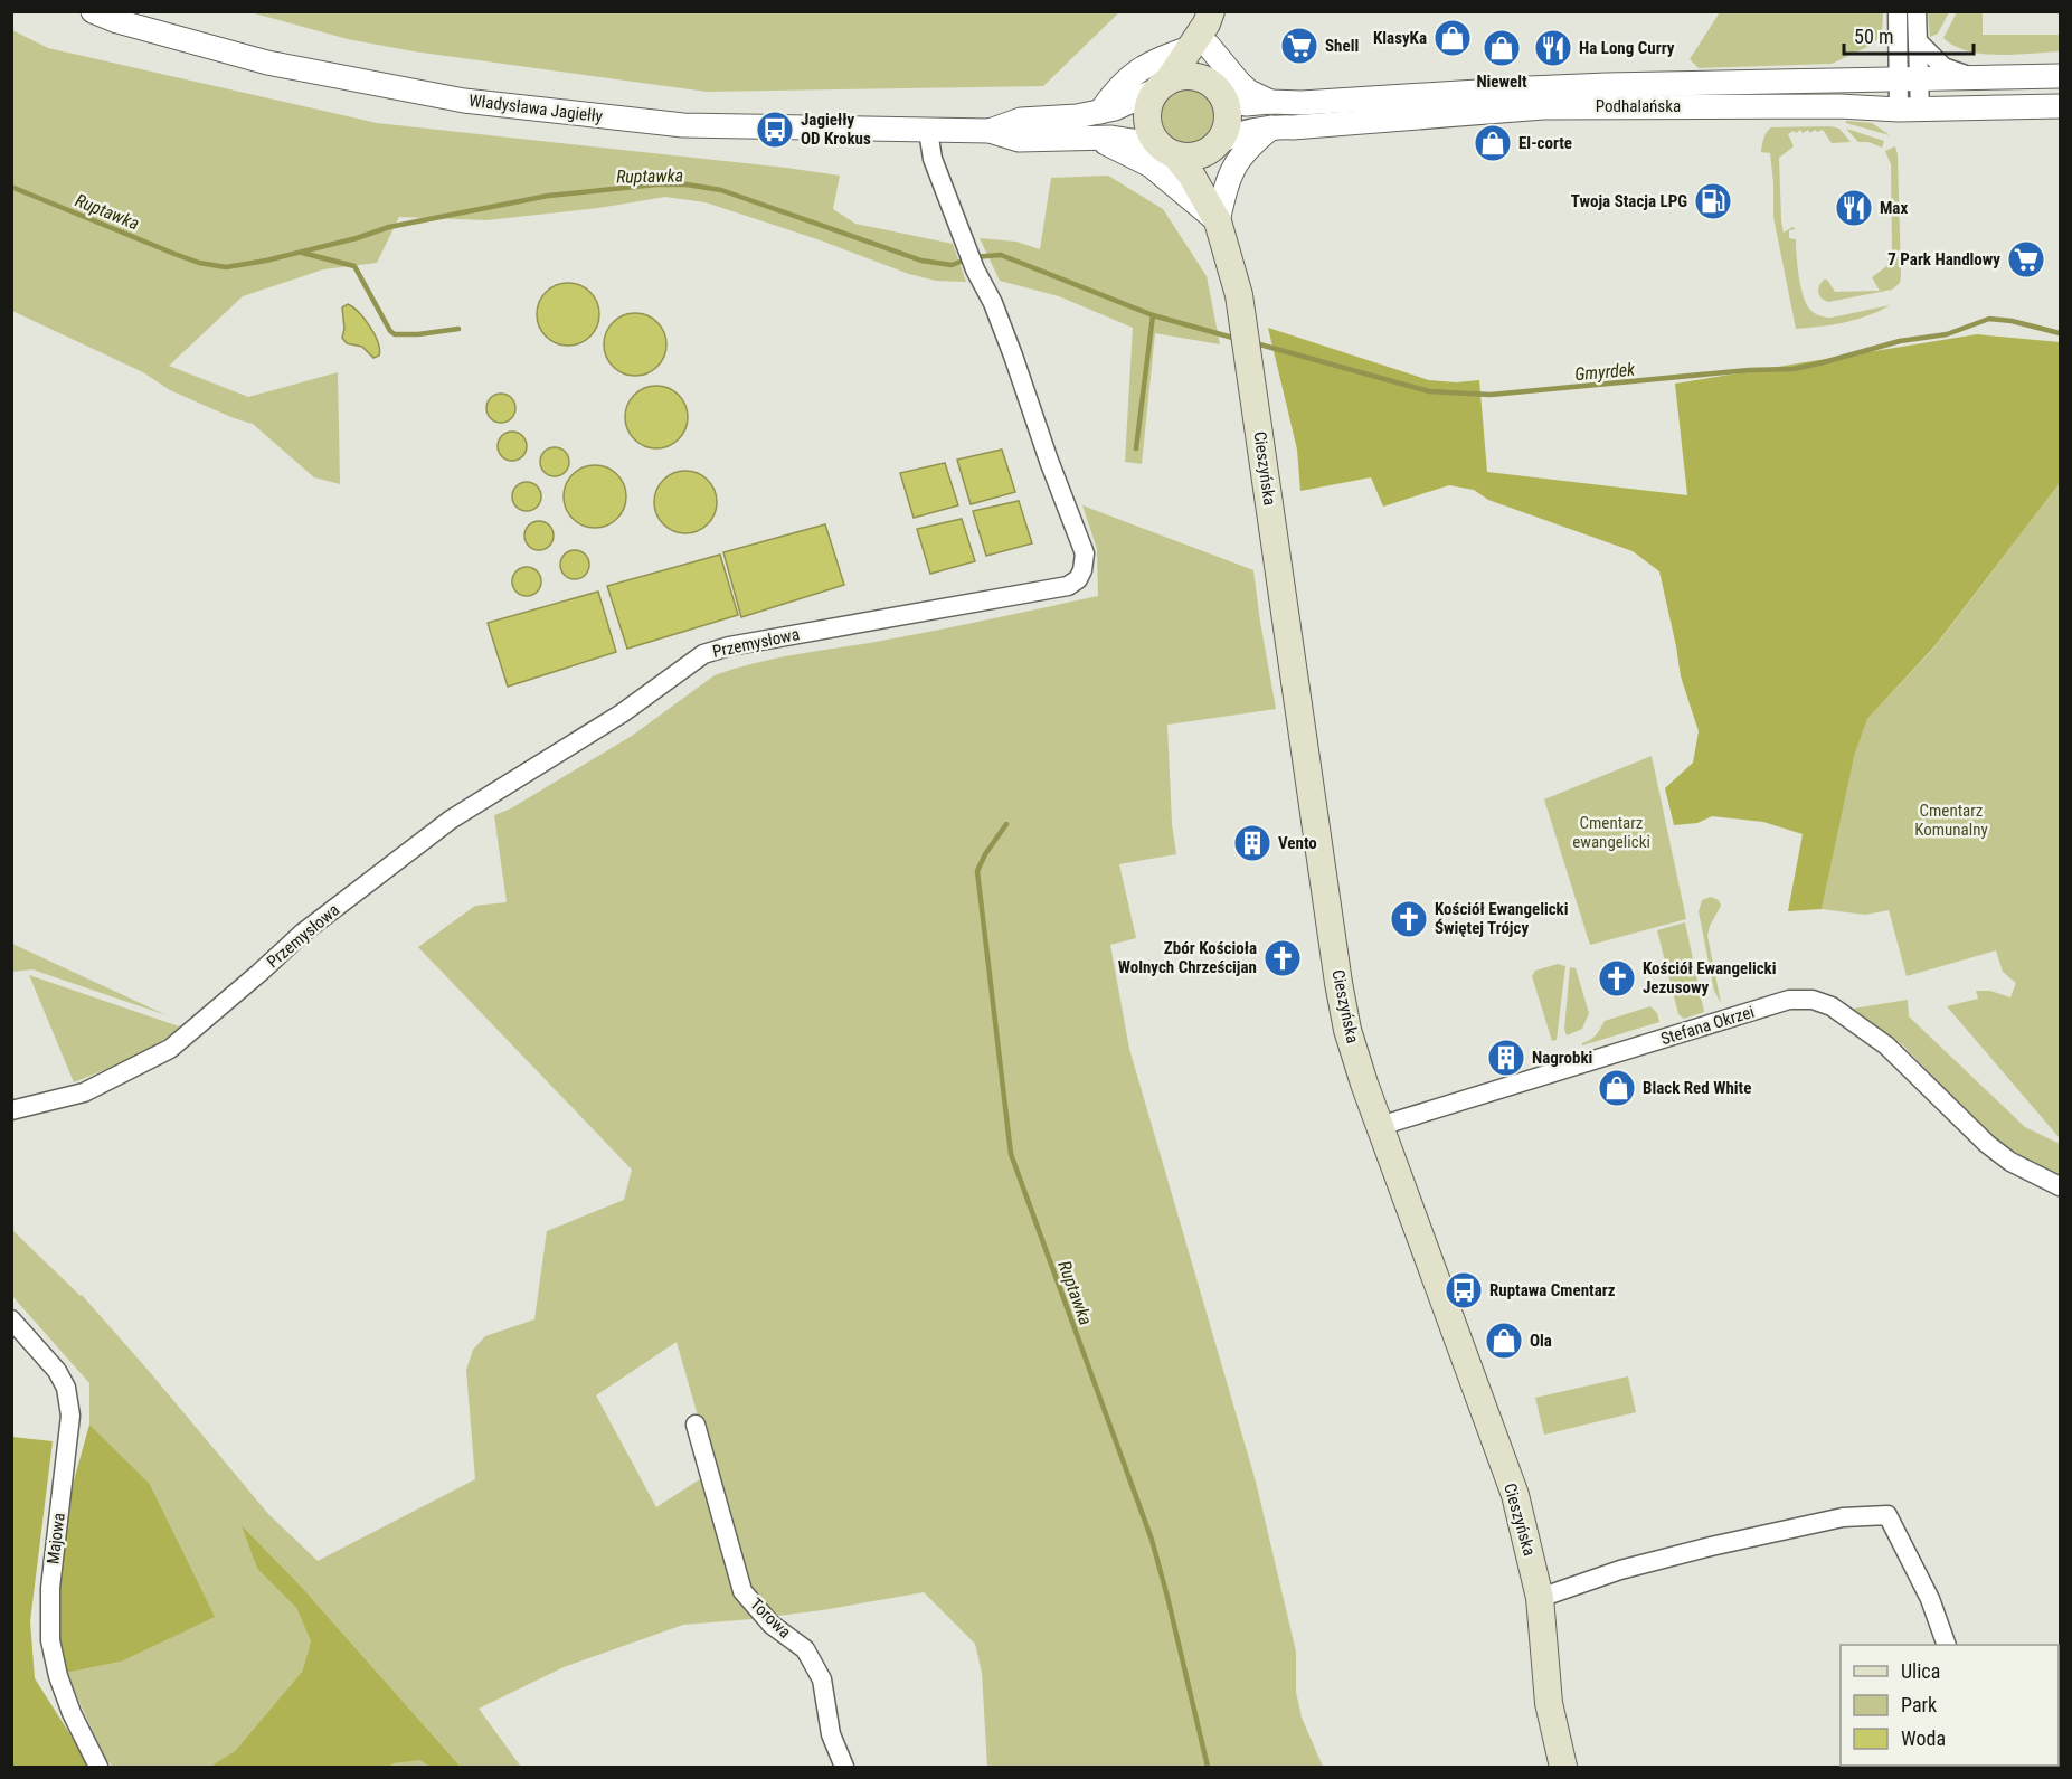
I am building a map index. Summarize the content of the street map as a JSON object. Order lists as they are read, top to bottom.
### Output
{
  "streets": {
    "main road": ["Cieszyńska"],
    "street": [
      "Podhalańska",
      "Władysława Jagiełły",
      "Przemysłowa",
      "Stefana Okrzei",
      "Majowa",
      "Torowa"
    ]
  },
  "crossings": [
    ["Podhalańska", "Władysława Jagiełły"],
    ["Podhalańska", "Cieszyńska"],
    ["Władysława Jagiełły", "Cieszyńska"],
    ["Władysława Jagiełły", "Przemysłowa"],
    ["Cieszyńska", "Stefana Okrzei"]
  ],
  "water": ["Ruptawka", "Gmyrdek"],
  "parks": ["Cmentarz Komunalny", "Cmentarz ewangelicki"],
  "places": {
    "shop": [
      "KlasyKa",
      "Niewelt",
      "El-corte",
      "Black Red White",
      "Ola"
    ],
    "supermarket": ["Shell", "7 Park Handlowy"],
    "restaurant": ["Ha Long Curry", "Max"],
    "bus stop": ["Jagiełły OD Krokus", "Ruptawa Cmentarz"],
    "fuel station": ["Twoja Stacja LPG"],
    "building": ["Vento", "Nagrobki"],
    "church": ["Kościół Ewangelicki Świętej Trójcy", "Zbór Kościoła Wolnych Chrześcijan", "Kościół Ewangelicki Jezusowy"]
  },
  "legend": ["Ulica", "Park", "Woda"],
  "scale_bar": "50 m"
}
